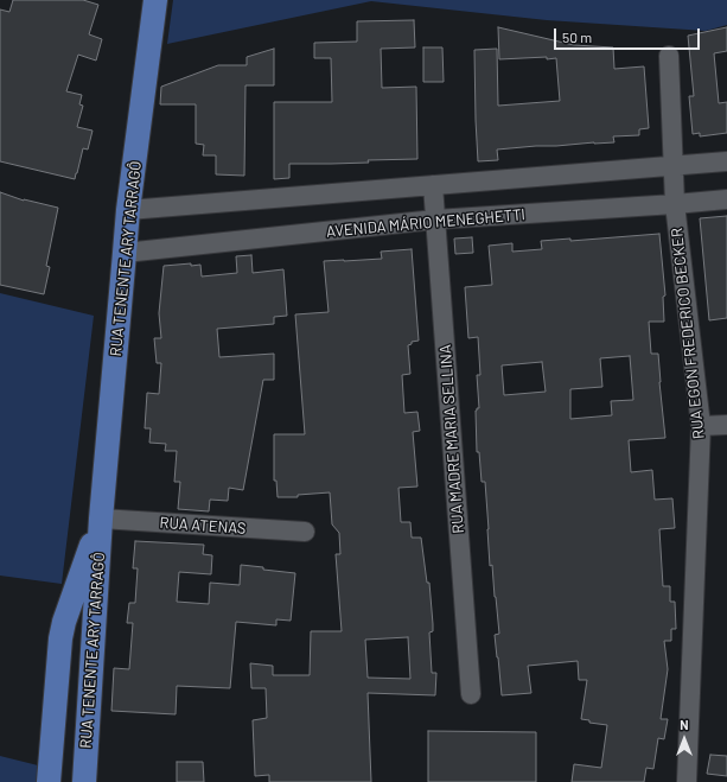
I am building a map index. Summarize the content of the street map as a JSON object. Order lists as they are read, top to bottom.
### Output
{
  "streets": {
    "main road": ["RUA TENENTE ARY TARRAGÔ"],
    "street": [
      "AVENIDA MÁRIO MENEGHETTI",
      "RUA EGON FREDERICO BECKER",
      "RUA MADRE MARIA SELLINA",
      "RUA ATENAS"
    ]
  },
  "crossings": [
    ["AVENIDA MÁRIO MENEGHETTI", "RUA TENENTE ARY TARRAGÔ"],
    ["AVENIDA MÁRIO MENEGHETTI", "RUA EGON FREDERICO BECKER"],
    ["AVENIDA MÁRIO MENEGHETTI", "RUA MADRE MARIA SELLINA"],
    ["RUA TENENTE ARY TARRAGÔ", "RUA ATENAS"]
  ],
  "scale_bar": "50 m",
  "north": "top"
}
